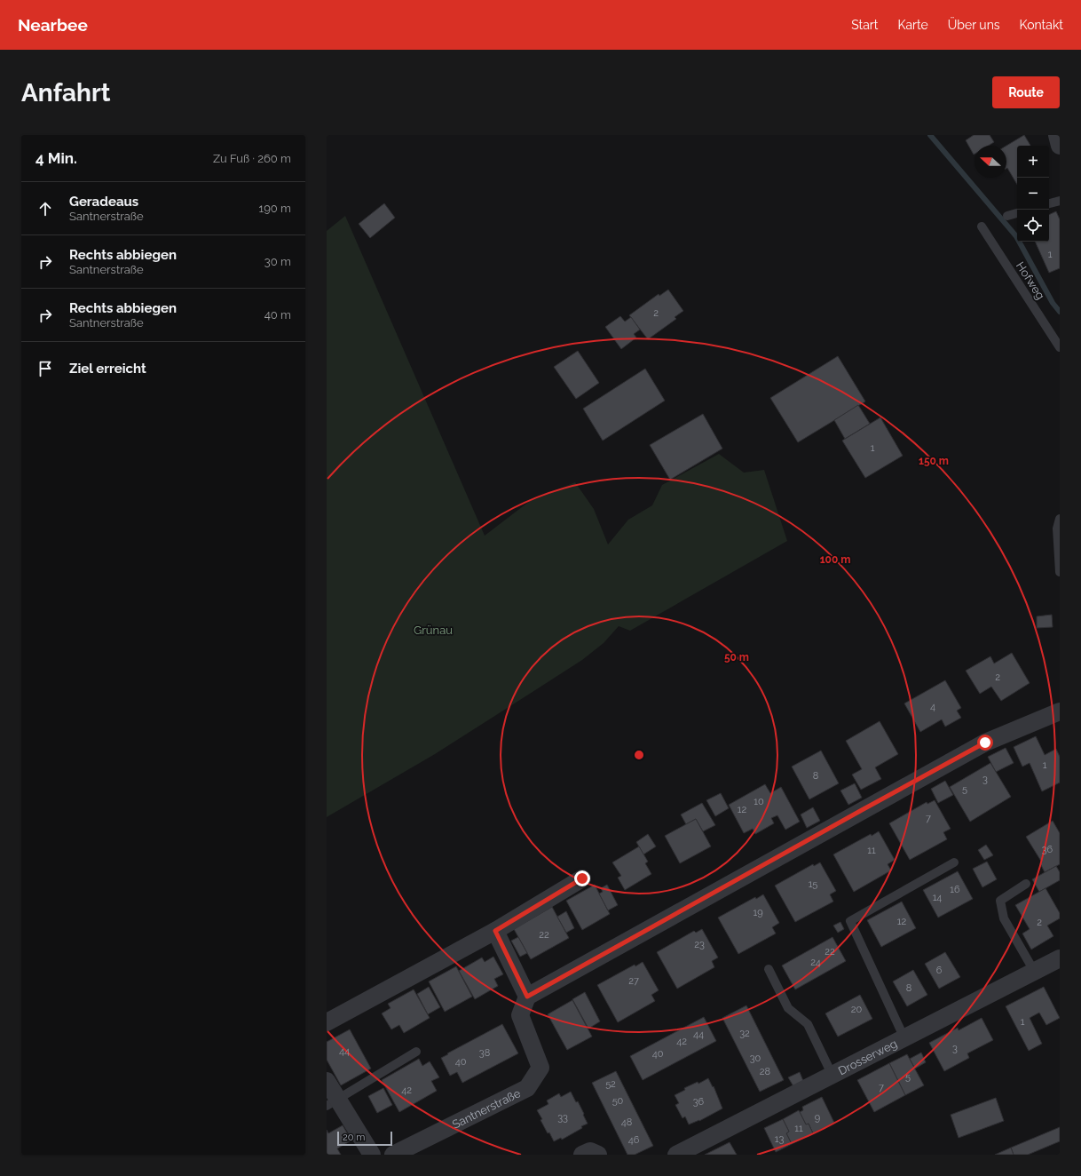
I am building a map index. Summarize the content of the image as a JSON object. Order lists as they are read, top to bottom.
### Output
{
  "streets": {
    "street": ["Drosserweg", "Santnerstraße"],
    "lane": ["Hofweg"]
  },
  "parks": ["Grünau"],
  "house_numbers": [
    "1",
    "2",
    "1",
    "2",
    "4",
    "1",
    "8",
    "3",
    "5",
    "10",
    "12",
    "7",
    "36",
    "11",
    "15",
    "16",
    "14",
    "19",
    "12",
    "2",
    "22",
    "23",
    "22",
    "24",
    "6",
    "27",
    "8",
    "20",
    "1",
    "32",
    "44",
    "42",
    "3",
    "44",
    "38",
    "40",
    "30",
    "40",
    "28",
    "5",
    "52",
    "7",
    "42",
    "50",
    "36",
    "33",
    "9",
    "48",
    "11",
    "13",
    "46"
  ],
  "scale_bar": "20 m",
  "north": "left",
  "page": {
    "header": "Nearbee",
    "nav": [
      "Start",
      "Karte",
      "Über uns",
      "Kontakt"
    ],
    "buttons": "Route",
    "title": "Anfahrt",
    "heading": ["4 Min.", "Zu Fuß · 260 m"],
    "map_buttons": ["+", "−"],
    "list": [
      ["Geradeaus", "Santnerstraße", "190 m"],
      ["Rechts abbiegen", "Santnerstraße", "30 m"],
      ["Rechts abbiegen", "Santnerstraße", "40 m"],
      "Ziel erreicht"
    ],
    "scale": "20 m"
  },
  "rings": ["150 m", "100 m", "50 m"]
}
